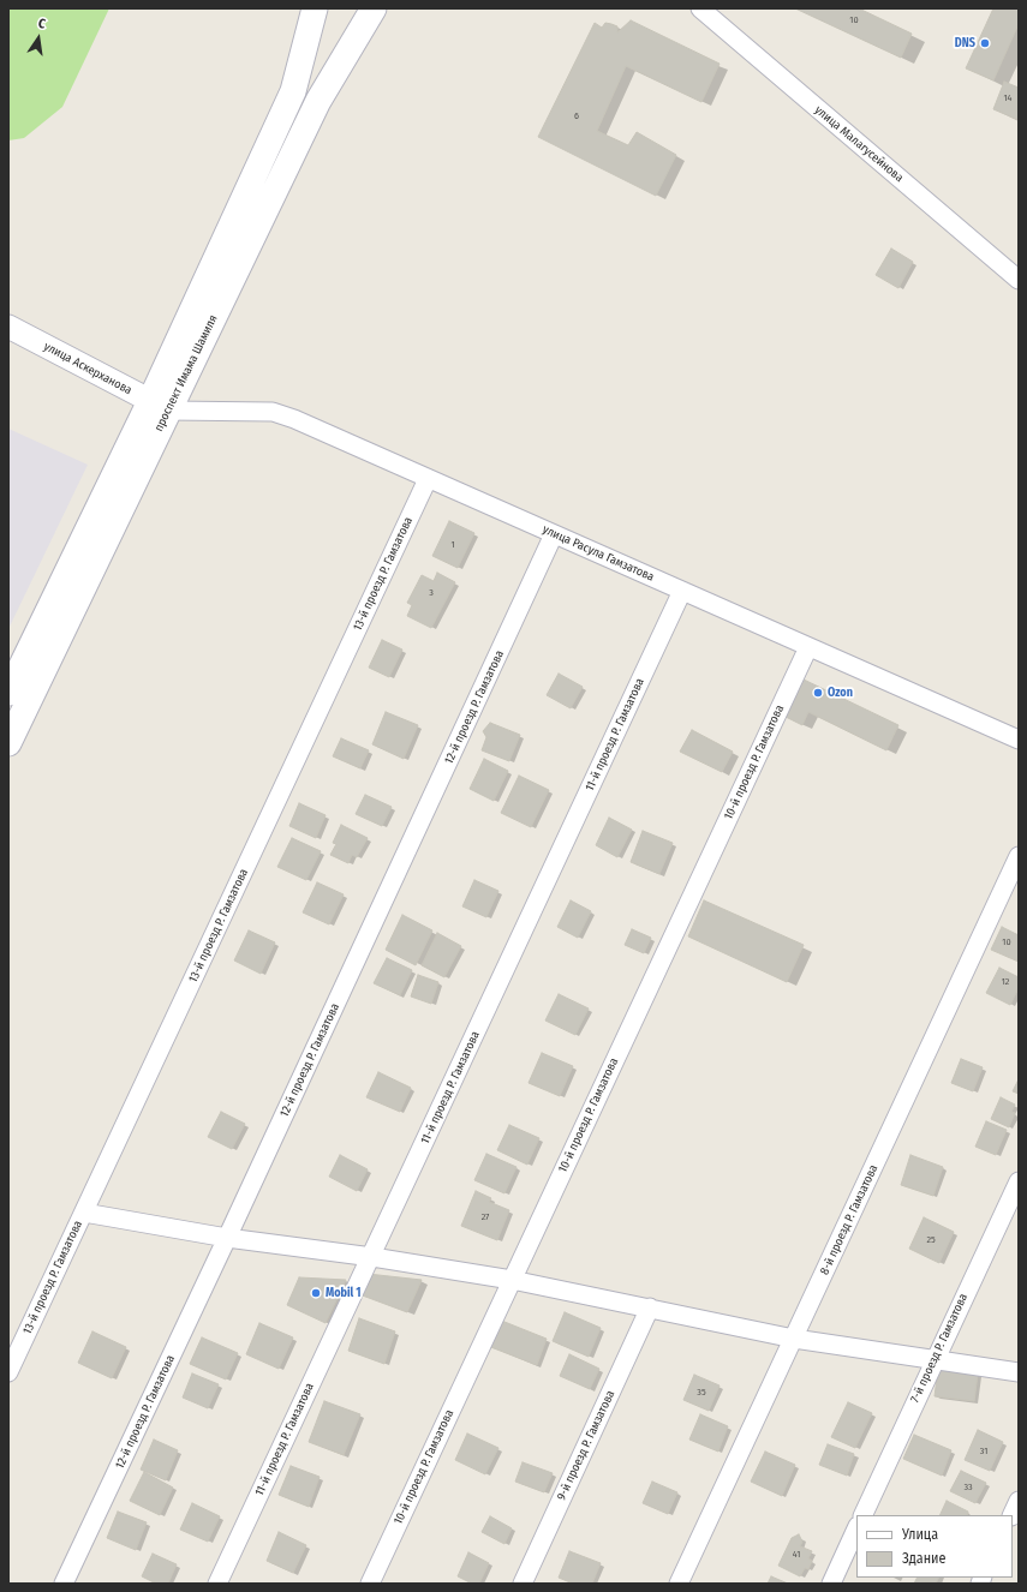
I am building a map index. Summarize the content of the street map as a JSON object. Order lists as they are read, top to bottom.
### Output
{
  "streets": {
    "main road": ["проспект Имама Шамиля"],
    "street": [
      "улица Малагусейнова",
      "улица Аскерханова",
      "улица Расула Гамзатова",
      "13-й проезд Р. Гамзатова",
      "12-й проезд Р. Гамзатова",
      "11-й проезд Р. Гамзатова",
      "10-й проезд Р. Гамзатова",
      "8-й проезд Р. Гамзатова",
      "7-й проезд Р. Гамзатова",
      "9-й проезд Р. Гамзатова"
    ]
  },
  "crossings": [
    ["улица Аскерханова", "проспект Имама Шамиля"],
    ["улица Аскерханова", "улица Расула Гамзатова"],
    ["проспект Имама Шамиля", "улица Расула Гамзатова"],
    ["улица Расула Гамзатова", "13-й проезд Р. Гамзатова"],
    ["улица Расула Гамзатова", "12-й проезд Р. Гамзатова"],
    ["улица Расула Гамзатова", "11-й проезд Р. Гамзатова"],
    ["улица Расула Гамзатова", "10-й проезд Р. Гамзатова"]
  ],
  "places": ["DNS", "Ozon", "Mobil 1"],
  "house_numbers": [
    "10",
    "14",
    "6",
    "1",
    "3",
    "10",
    "12",
    "27",
    "25",
    "35",
    "31",
    "33",
    "41"
  ],
  "legend": ["Улица", "Здание"],
  "north": "top"
}
